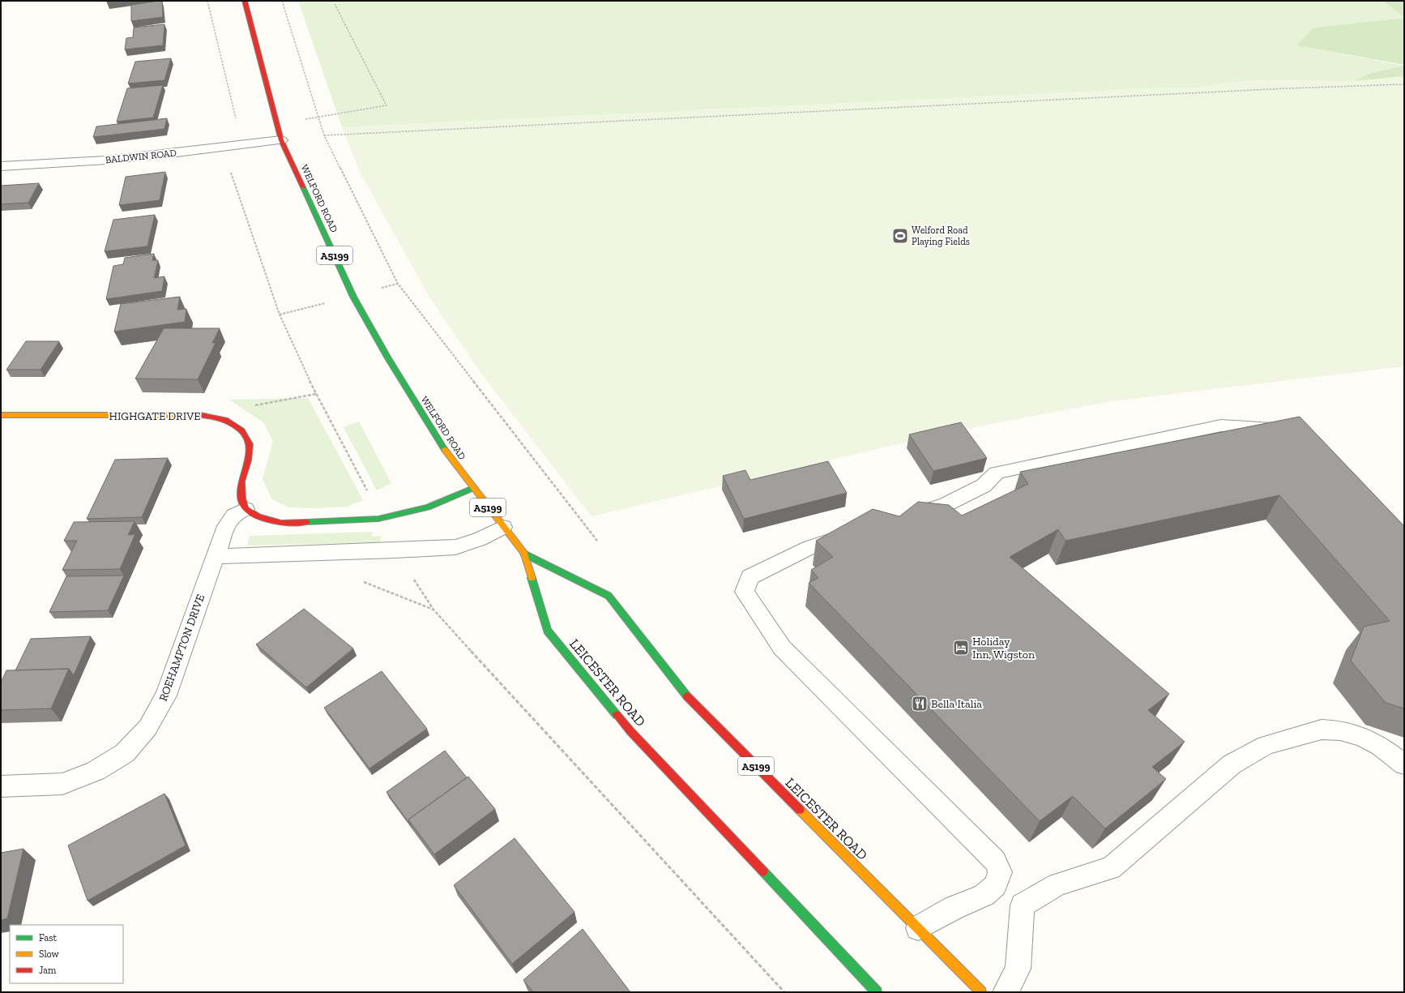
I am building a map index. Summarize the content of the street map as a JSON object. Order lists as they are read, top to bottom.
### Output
{
  "streets": {
    "main road": [
      "WELFORD ROAD",
      "A5199",
      "HIGHGATE DRIVE",
      "LEICESTER ROAD"
    ],
    "street": ["BALDWIN ROAD", "ROEHAMPTON DRIVE"]
  },
  "crossings": [
    ["BALDWIN ROAD", "WELFORD ROAD"],
    ["WELFORD ROAD", "LEICESTER ROAD"]
  ],
  "places": {
    "sports": ["Welford Road Playing Fields"],
    "hotel": ["Holiday Inn, Wigston"],
    "restaurant": ["Bella Italia"]
  },
  "legend": ["Fast", "Slow", "Jam"]
}
